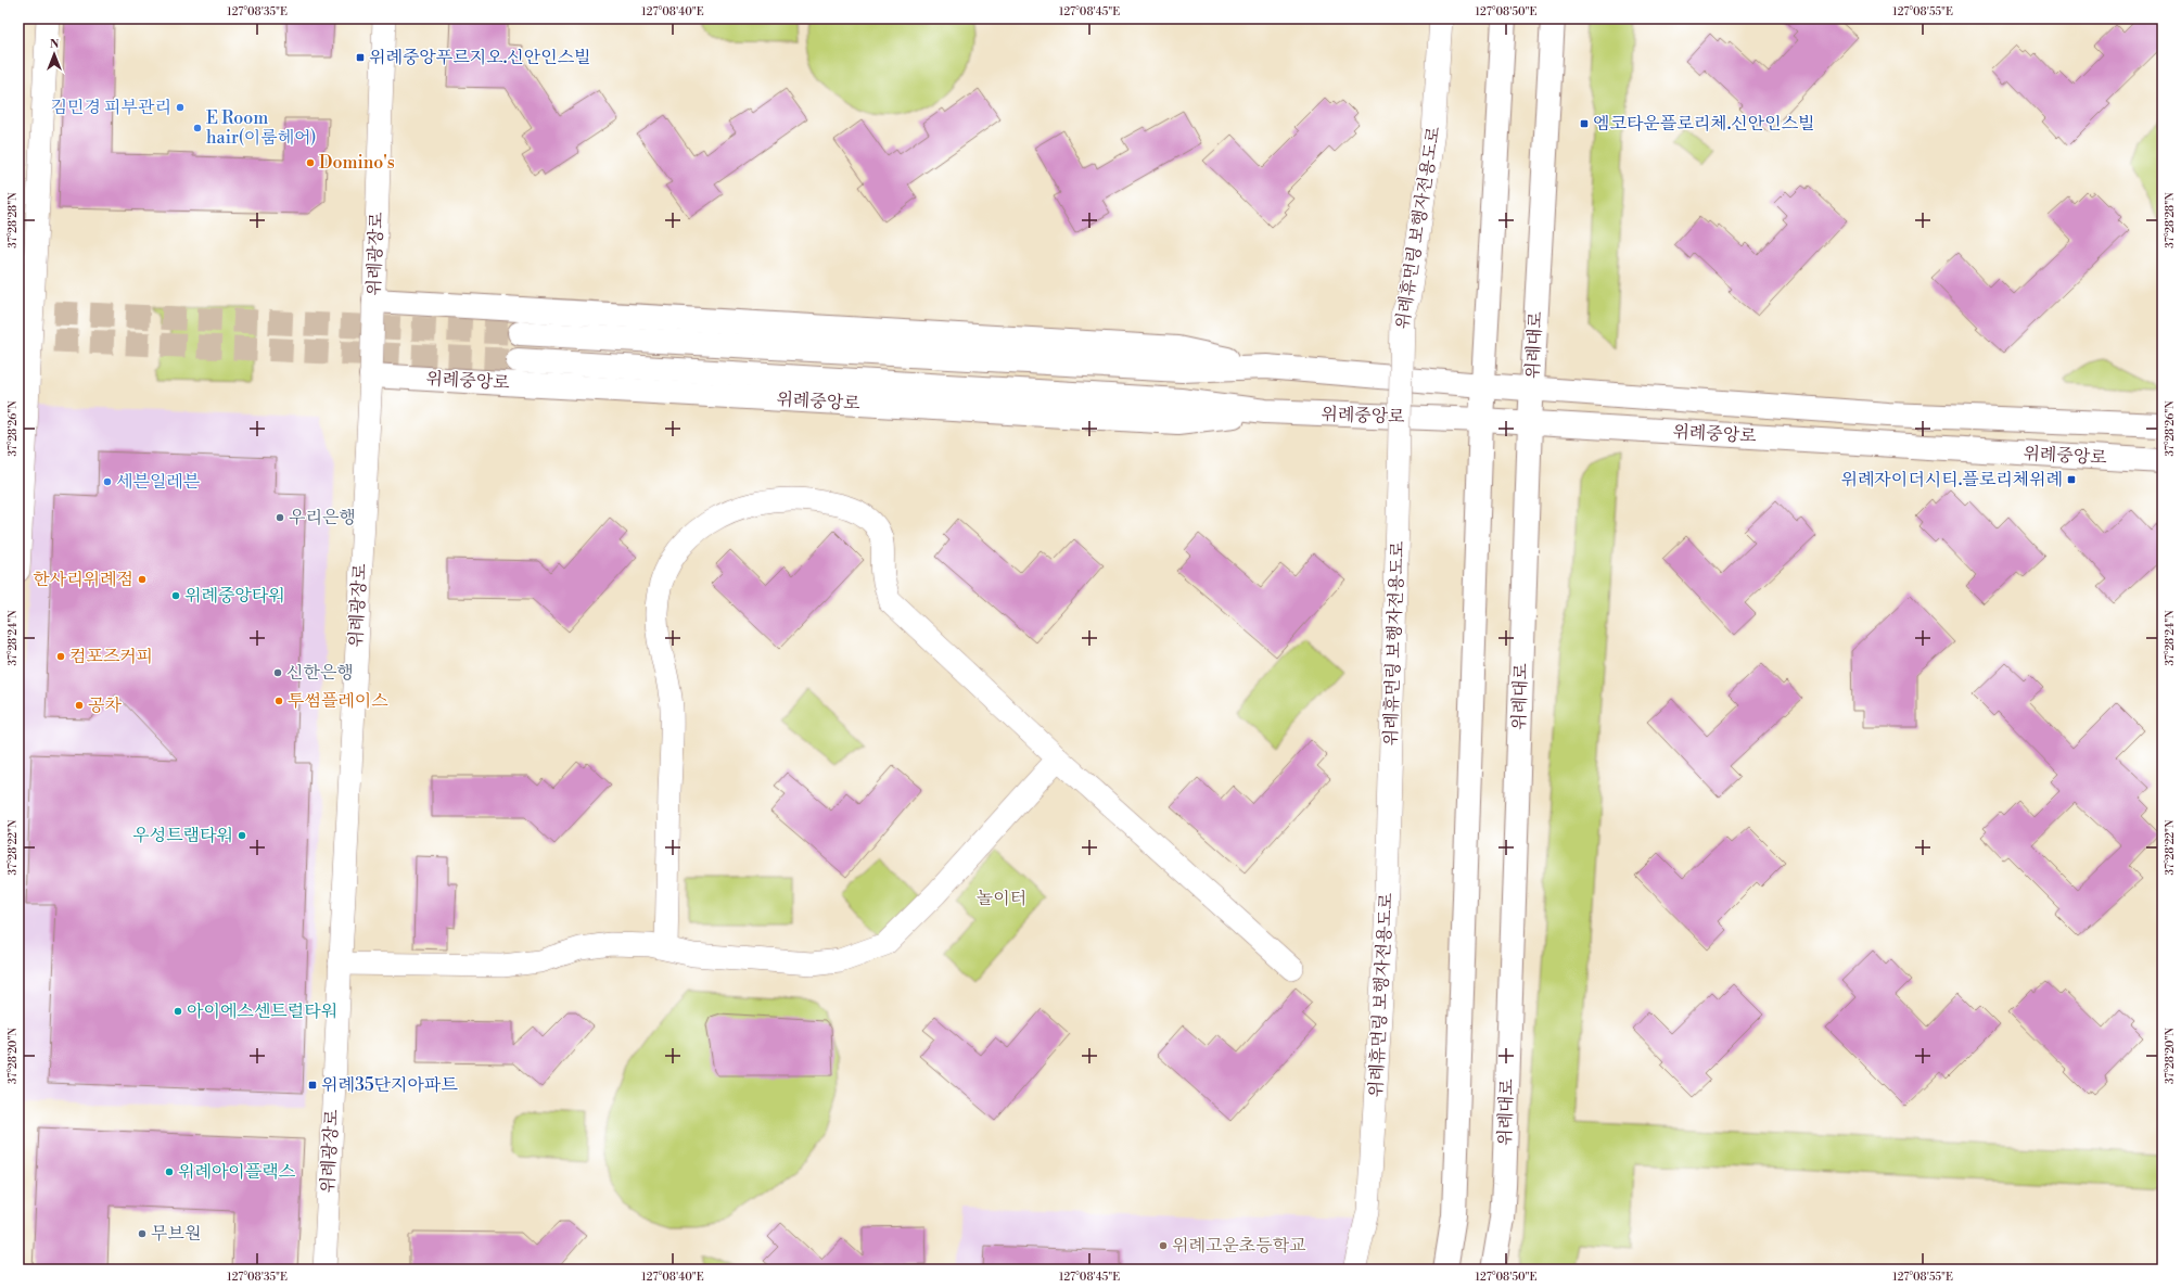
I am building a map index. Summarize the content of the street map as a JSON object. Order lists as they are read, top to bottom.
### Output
{
  "streets": {
    "main road": ["위례대로", "위례중앙로"],
    "street": ["위례휴먼링 보행자전용도로", "위례광장로"]
  },
  "crossings": [
    ["위례광장로", "위례중앙로"],
    ["위례대로", "위례중앙로"]
  ],
  "parks": ["놀이터"],
  "places": {
    "transit": [
      "위례중앙푸르지오.신안인스빌",
      "엠코타운플로리체.신안인스빌",
      "위례자이더시티.플로리체위례",
      "위례35단지아파트"
    ],
    "other": [
      "김민경 피부관리",
      "E Room hair(이룸헤어)",
      "Domino's",
      "세븐일레븐",
      "우리은행",
      "한사리위례점",
      "위례중앙타워",
      "컴포즈커피",
      "신한은행",
      "투썸플레이스",
      "공차",
      "우성트램타워",
      "아이에스센트럴타워",
      "위례아이플랙스",
      "무브원",
      "위례고운초등학교"
    ]
  },
  "north": "top",
  "coordinates": [
    "127°08'35\"E",
    "127°08'40\"E",
    "127°08'45\"E",
    "127°08'50\"E",
    "127°08'55\"E",
    "37°28'28\"N",
    "37°28'26\"N",
    "37°28'24\"N",
    "37°28'22\"N",
    "37°28'20\"N"
  ]
}
